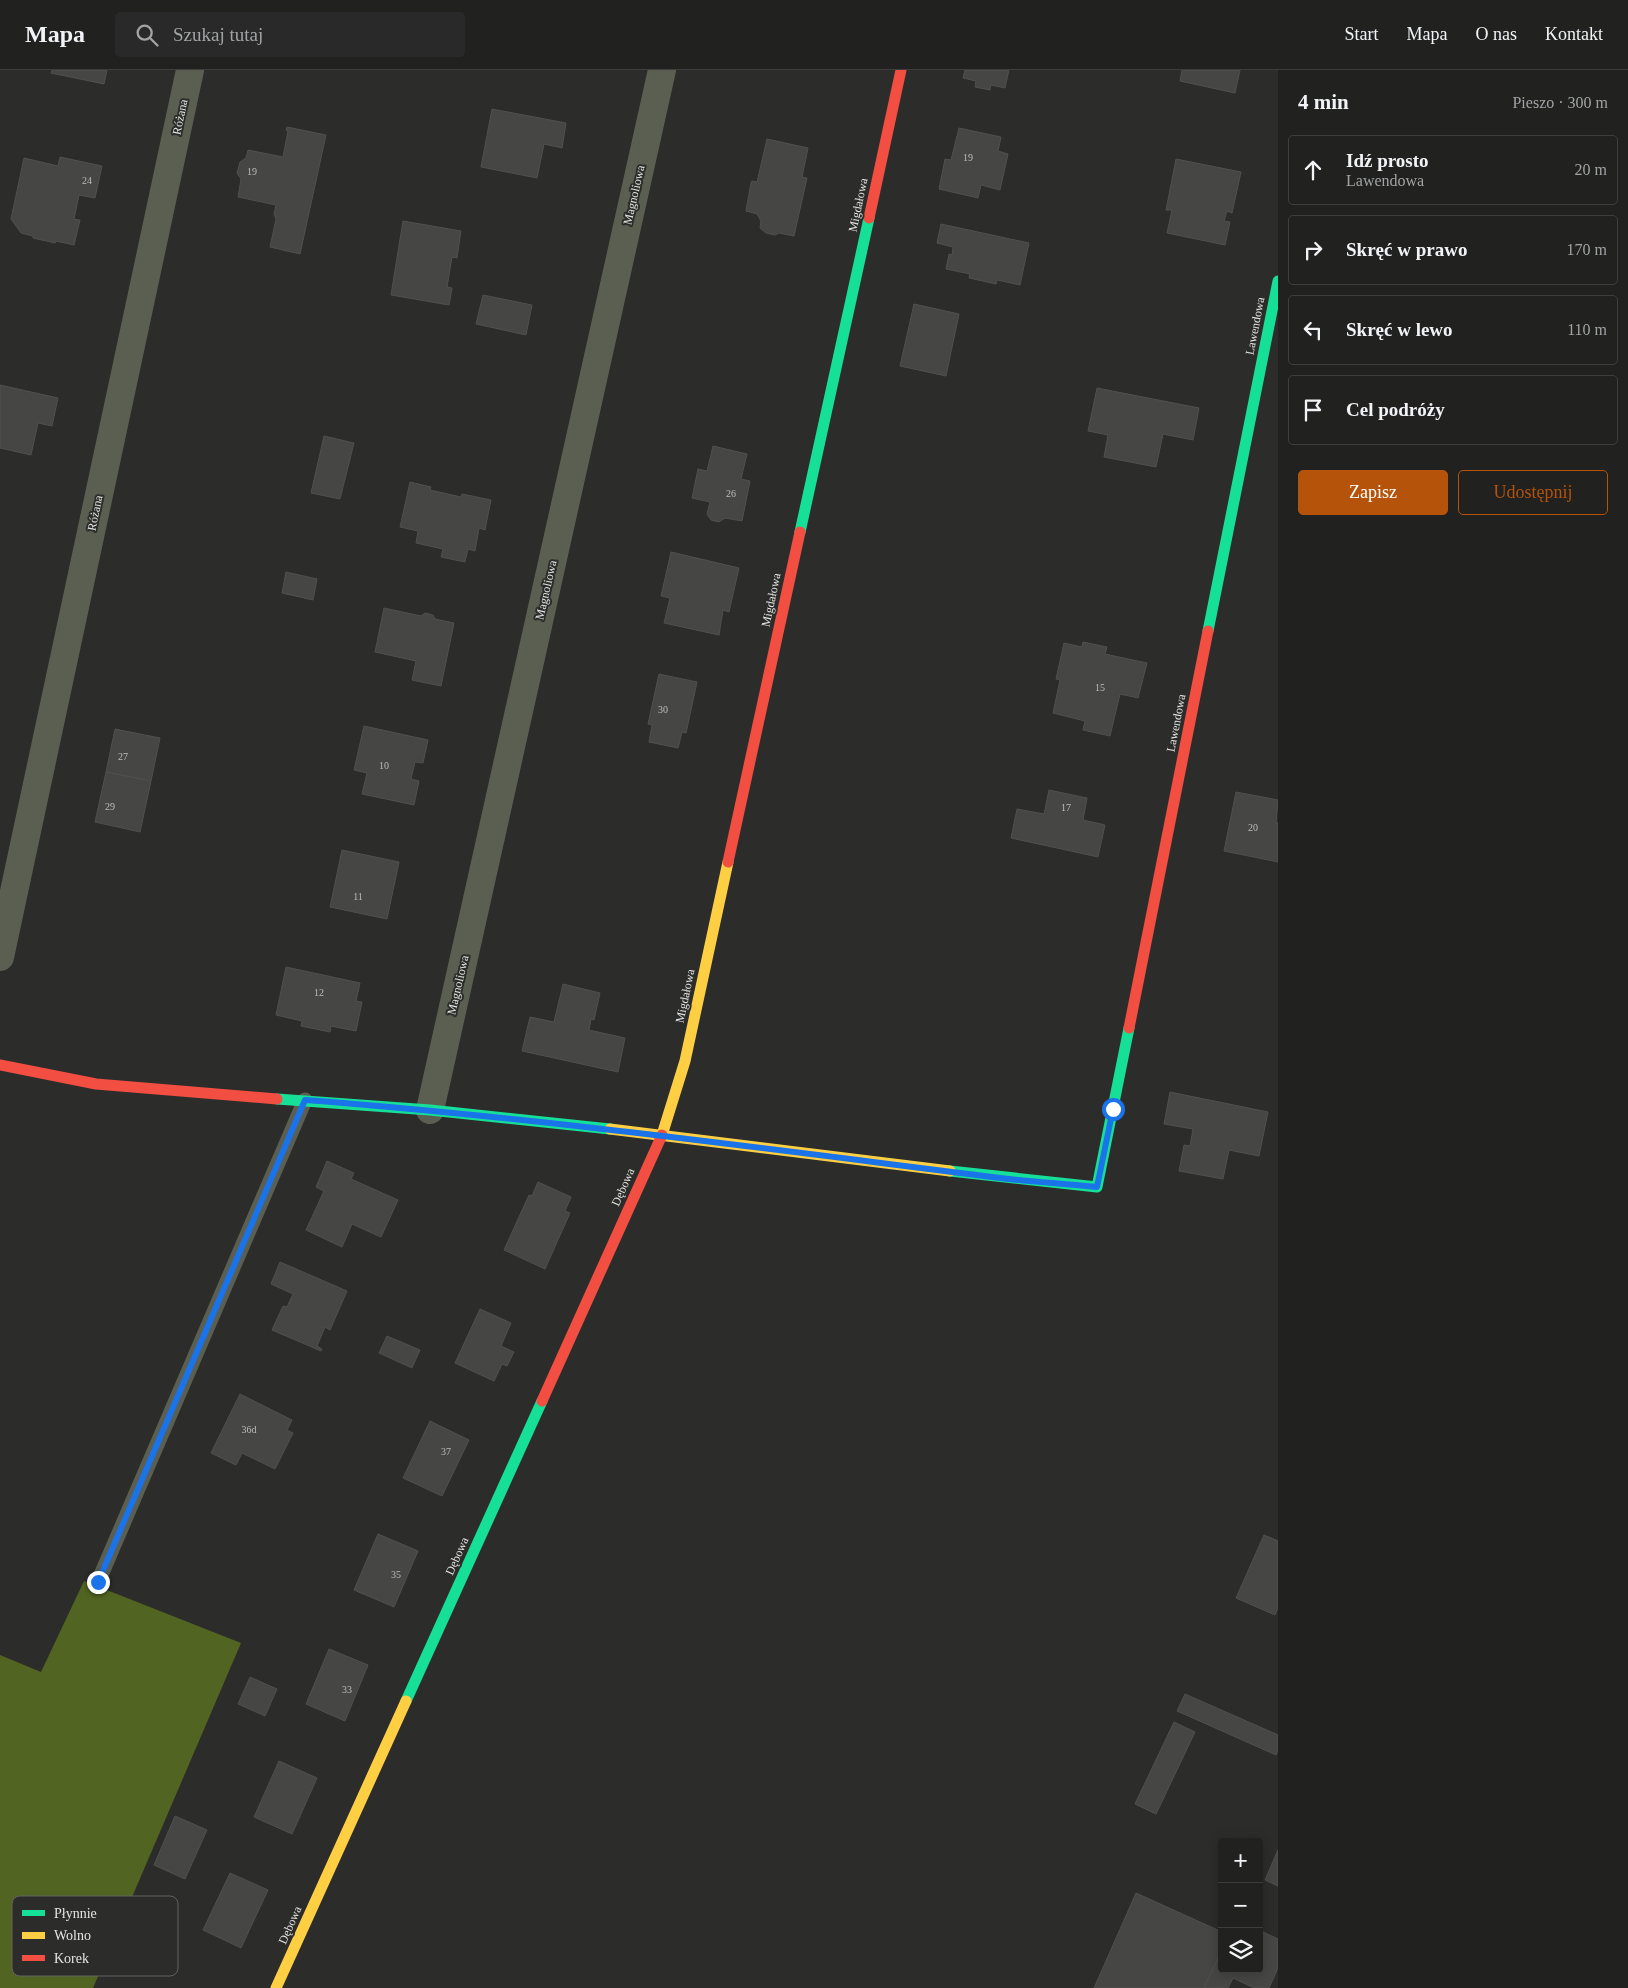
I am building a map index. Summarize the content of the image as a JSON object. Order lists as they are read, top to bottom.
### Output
{
  "streets": {
    "street": [
      "Różana",
      "Magnoliowa",
      "Migdałowa",
      "Lawendowa",
      "Dębowa"
    ]
  },
  "crossings": [
    ["Migdałowa", "Lawendowa"],
    ["Migdałowa", "Dębowa"],
    ["Lawendowa", "Dębowa"]
  ],
  "house_numbers": [
    "19",
    "19",
    "24",
    "26",
    "15",
    "30",
    "27",
    "10",
    "29",
    "17",
    "20",
    "11",
    "12",
    "36d",
    "37",
    "35",
    "33"
  ],
  "legend": ["Płynnie", "Wolno", "Korek"],
  "page": {
    "header": "Mapa",
    "search": "Szukaj tutaj",
    "nav": [
      "Start",
      "Mapa",
      "O nas",
      "Kontakt"
    ],
    "heading": ["4 min", "Pieszo · 300 m"],
    "list": [
      ["Idź prosto", "Lawendowa", "20 m"],
      ["Skręć w prawo", "170 m"],
      ["Skręć w lewo", "110 m"],
      "Cel podróży"
    ],
    "buttons": ["Zapisz", "Udostępnij"],
    "map_buttons": ["+", "−"]
  }
}
